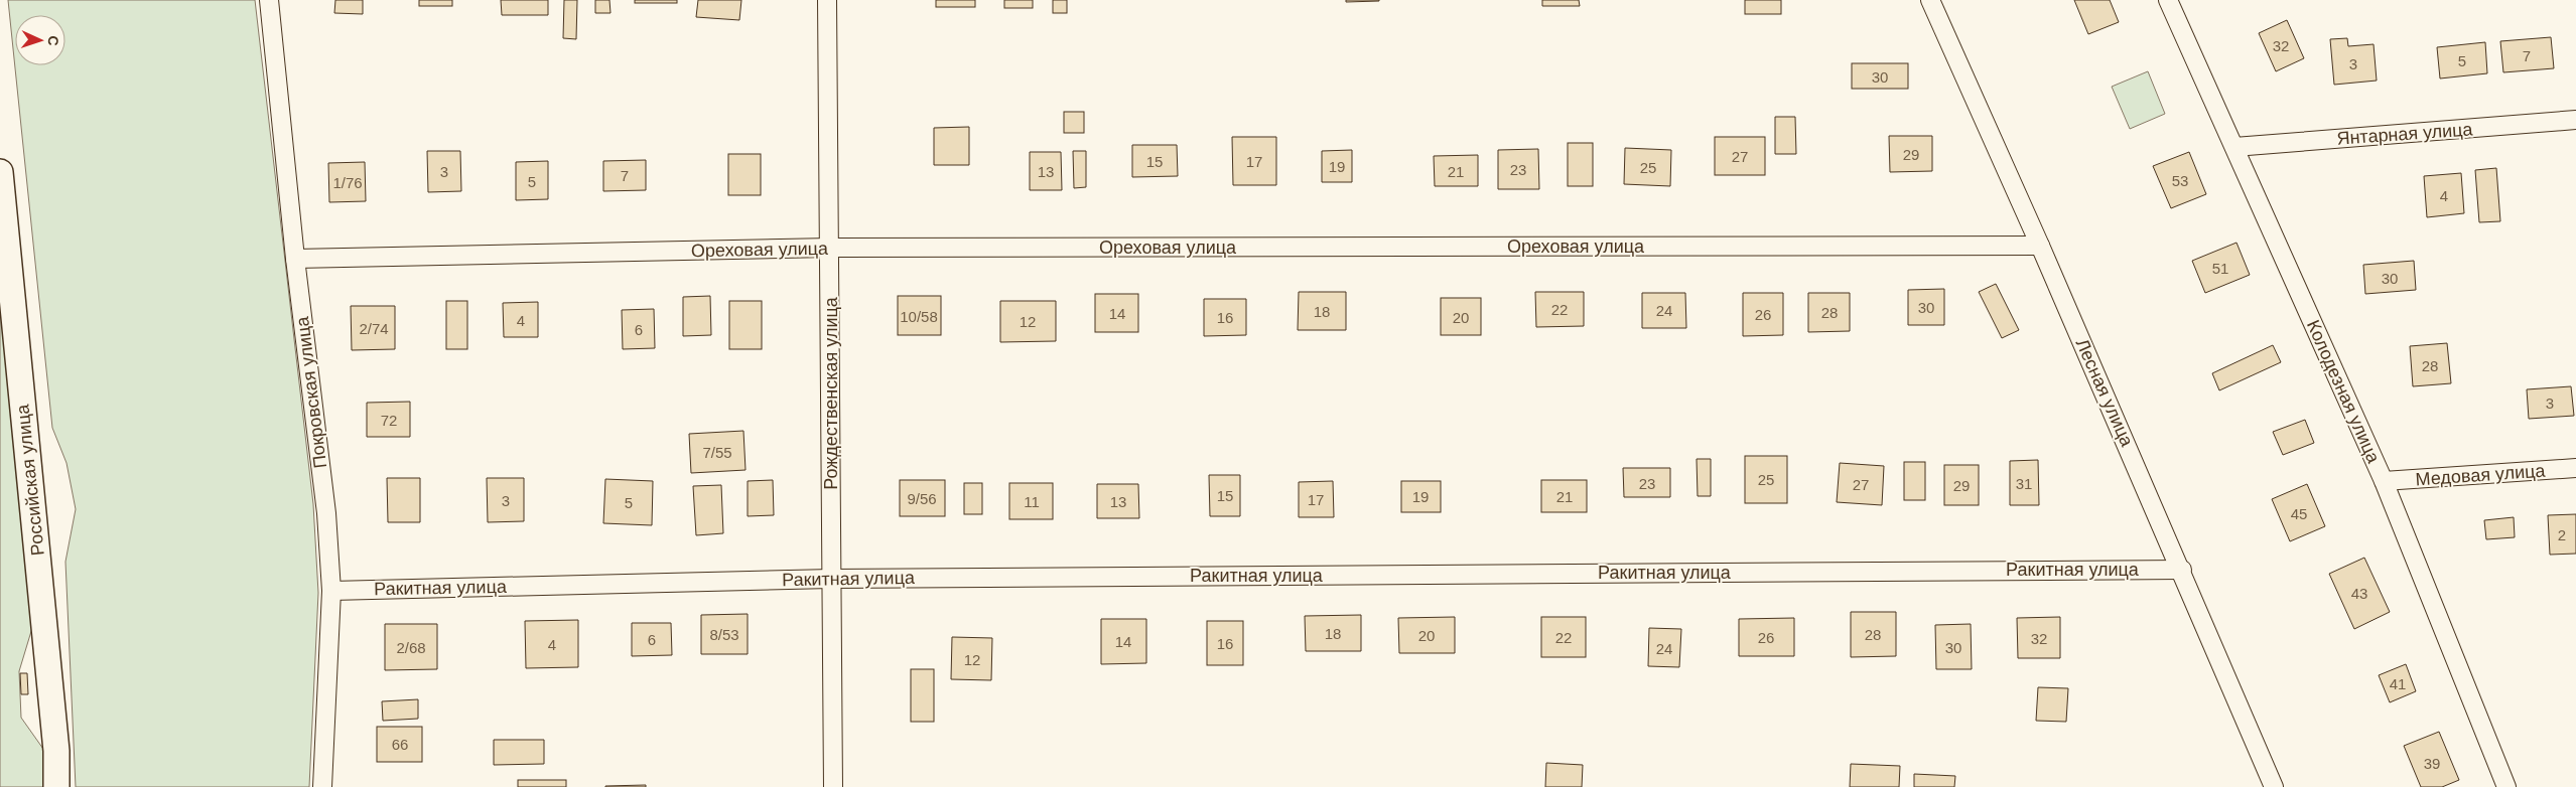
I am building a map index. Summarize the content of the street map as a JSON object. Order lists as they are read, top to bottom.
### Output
{
  "streets": {
    "main road": ["Российская улица"],
    "street": [
      "Янтарная улица",
      "Ореховая улица",
      "Колодезная улица",
      "Покровская улица",
      "Лесная улица",
      "Рождественская улица",
      "Медовая улица",
      "Ракитная улица"
    ]
  },
  "crossings": [
    ["Янтарная улица", "Колодезная улица"],
    ["Ореховая улица", "Покровская улица"],
    ["Ореховая улица", "Лесная улица"],
    ["Ореховая улица", "Рождественская улица"],
    ["Колодезная улица", "Медовая улица"],
    ["Покровская улица", "Ракитная улица"],
    ["Лесная улица", "Ракитная улица"],
    ["Рождественская улица", "Ракитная улица"]
  ],
  "house_numbers": [
    "32",
    "7",
    "5",
    "3",
    "30",
    "29",
    "27",
    "15",
    "17",
    "19",
    "25",
    "23",
    "3",
    "13",
    "21",
    "7",
    "53",
    "5",
    "1/76",
    "4",
    "51",
    "30",
    "30",
    "22",
    "24",
    "18",
    "28",
    "14",
    "26",
    "10/58",
    "16",
    "20",
    "4",
    "12",
    "2/74",
    "6",
    "28",
    "3",
    "72",
    "7/55",
    "25",
    "23",
    "31",
    "27",
    "29",
    "15",
    "19",
    "21",
    "9/56",
    "17",
    "3",
    "11",
    "13",
    "5",
    "45",
    "2",
    "43",
    "18",
    "8/53",
    "28",
    "20",
    "22",
    "26",
    "32",
    "6",
    "14",
    "16",
    "4",
    "2/68",
    "30",
    "24",
    "12",
    "41",
    "66",
    "39"
  ],
  "north": "right"
}
